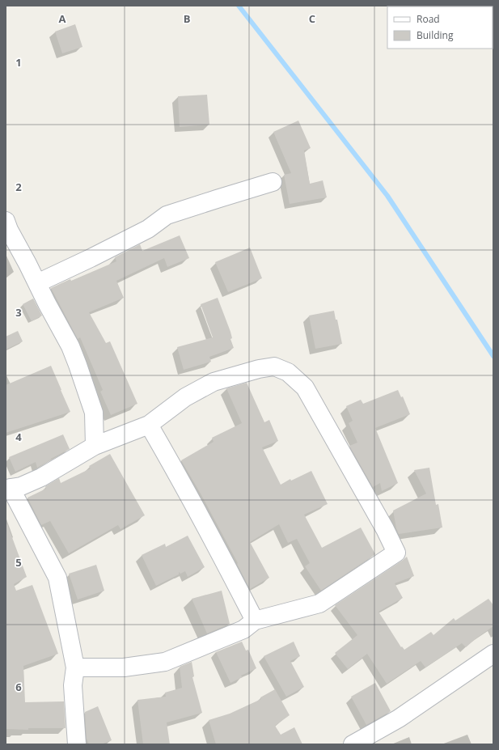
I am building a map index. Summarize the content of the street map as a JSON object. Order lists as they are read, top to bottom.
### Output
{
  "legend": ["Road", "Building"],
  "grid": {
    "columns": ["A", "B", "C"],
    "rows": [
      "1",
      "2",
      "3",
      "4",
      "5",
      "6"
    ]
  }
}
